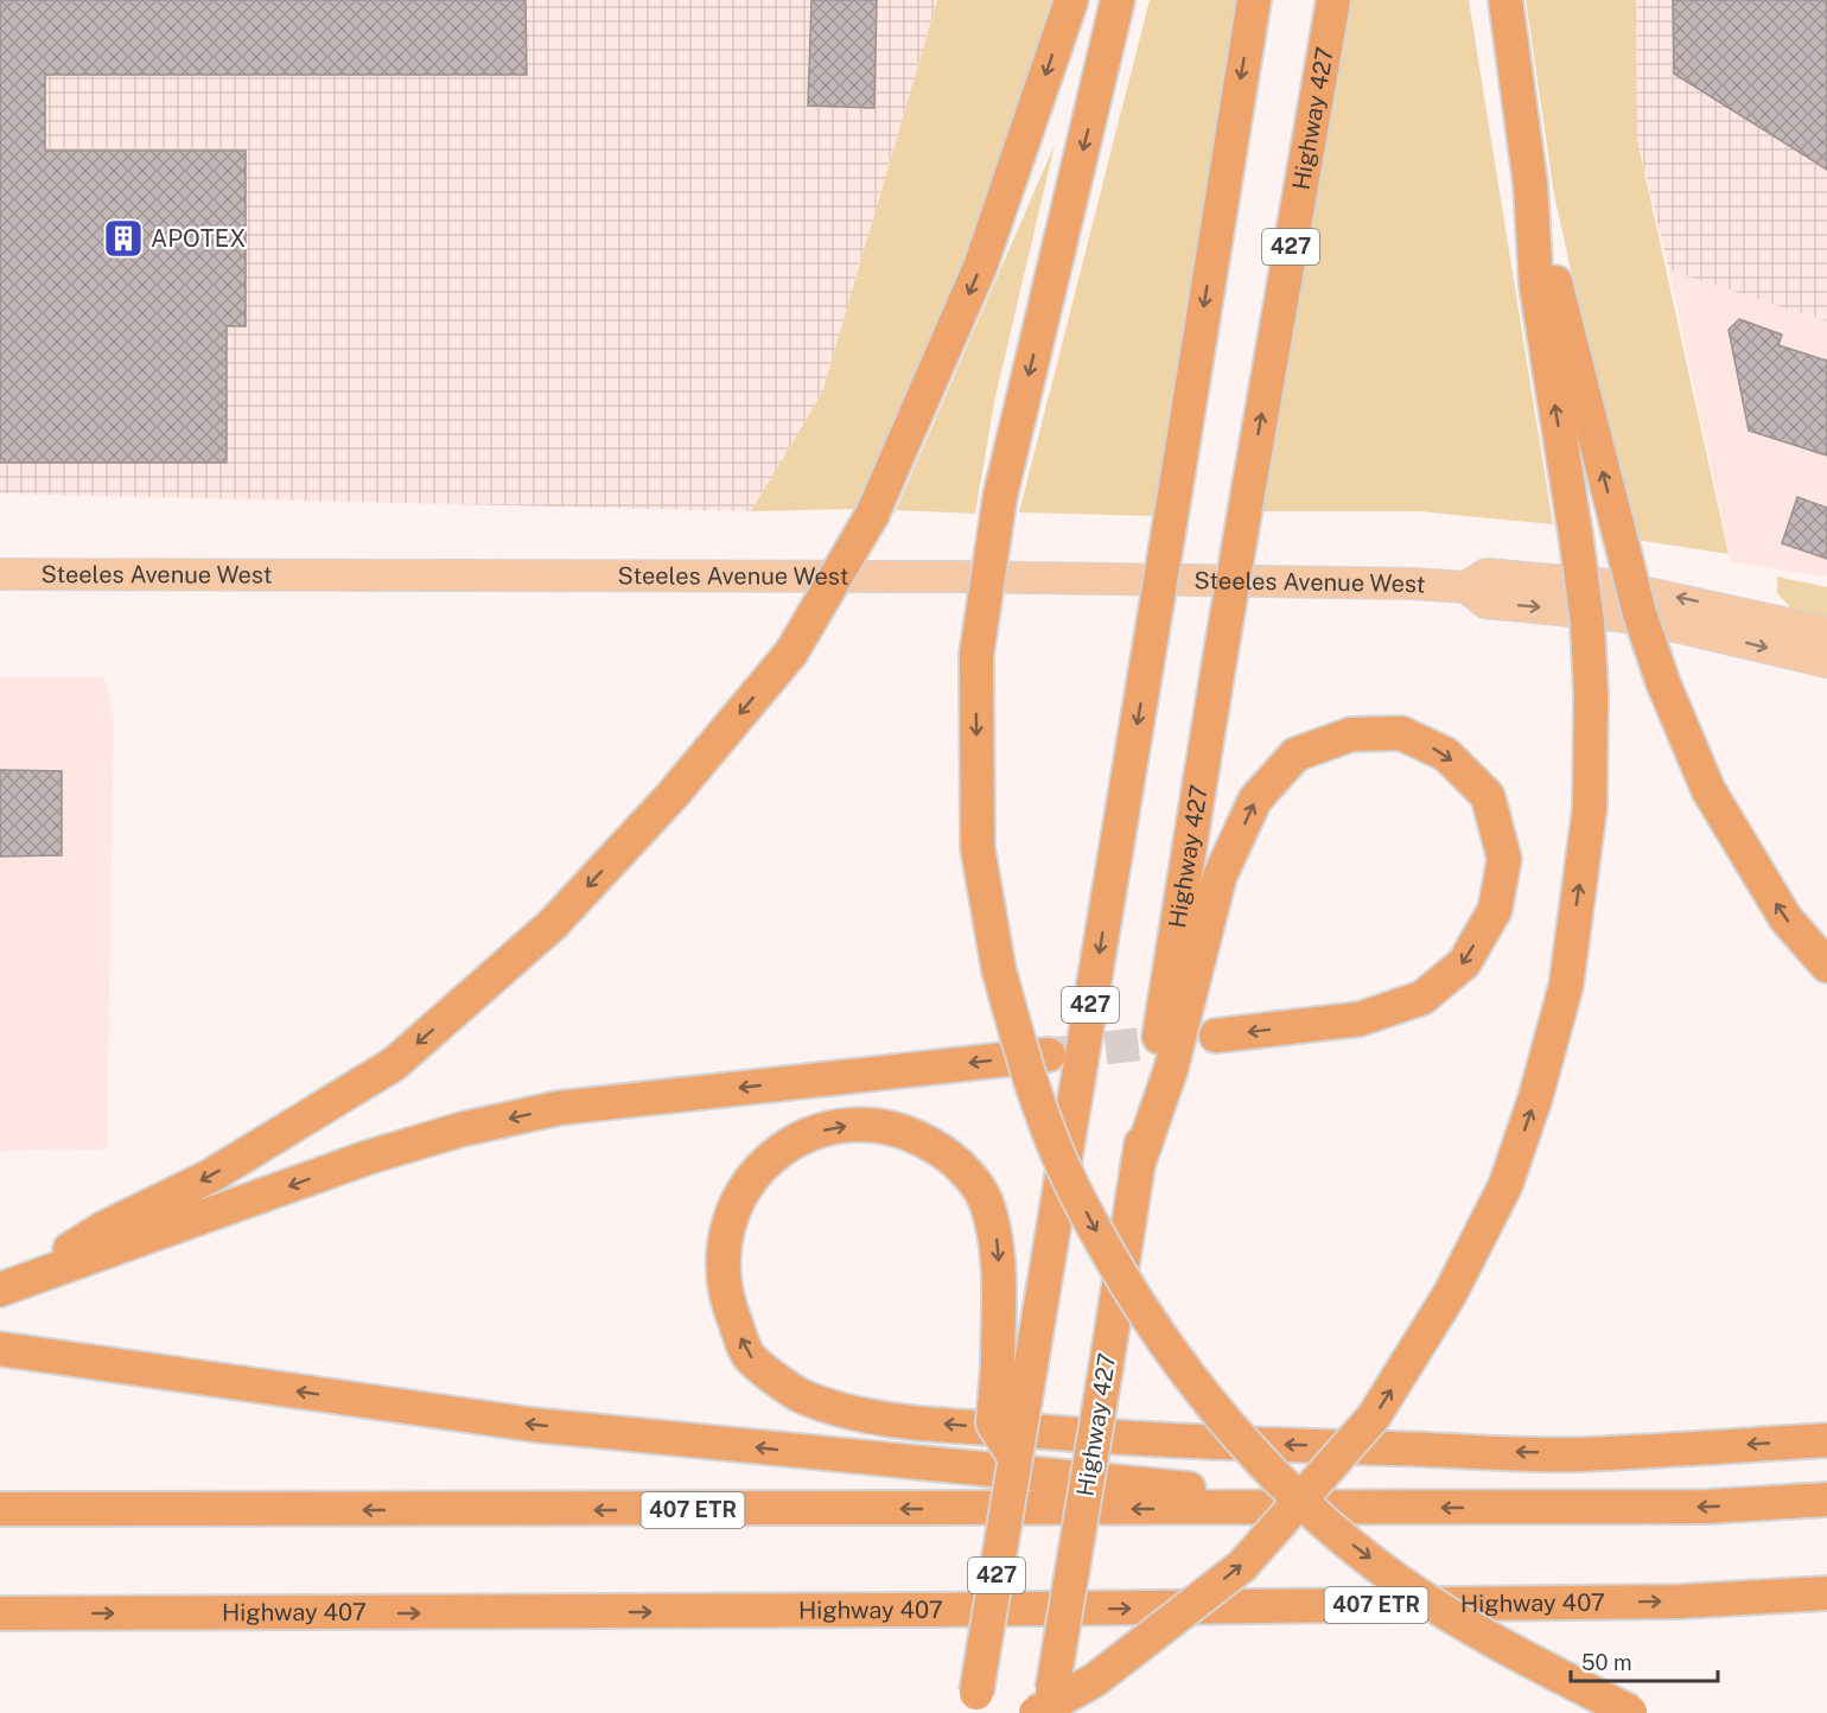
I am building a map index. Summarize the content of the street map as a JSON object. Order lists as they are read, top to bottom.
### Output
{
  "streets": {
    "highway": [
      "Highway 427",
      "427",
      "407 ETR",
      "Highway 407"
    ],
    "main road": ["Steeles Avenue West"]
  },
  "places": {
    "building": ["APOTEX"]
  },
  "scale_bar": "50 m"
}
